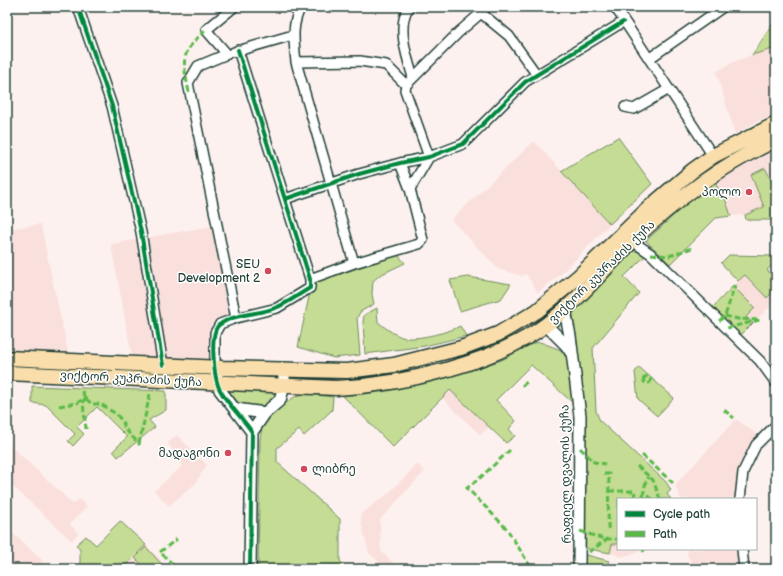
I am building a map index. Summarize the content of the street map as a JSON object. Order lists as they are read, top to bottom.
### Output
{
  "streets": {
    "main road": ["ვიქტორ კუპრაძის ქუჩა"],
    "street": ["რაფიელ დვალის ქუჩა"]
  },
  "crossings": [
    ["ვიქტორ კუპრაძის ქუჩა", "რაფიელ დვალის ქუჩა"]
  ],
  "places": [
    "პოლო",
    "SEU Development 2",
    "მადაგონი",
    "ლიბრე"
  ],
  "legend": ["Cycle path", "Path"]
}
